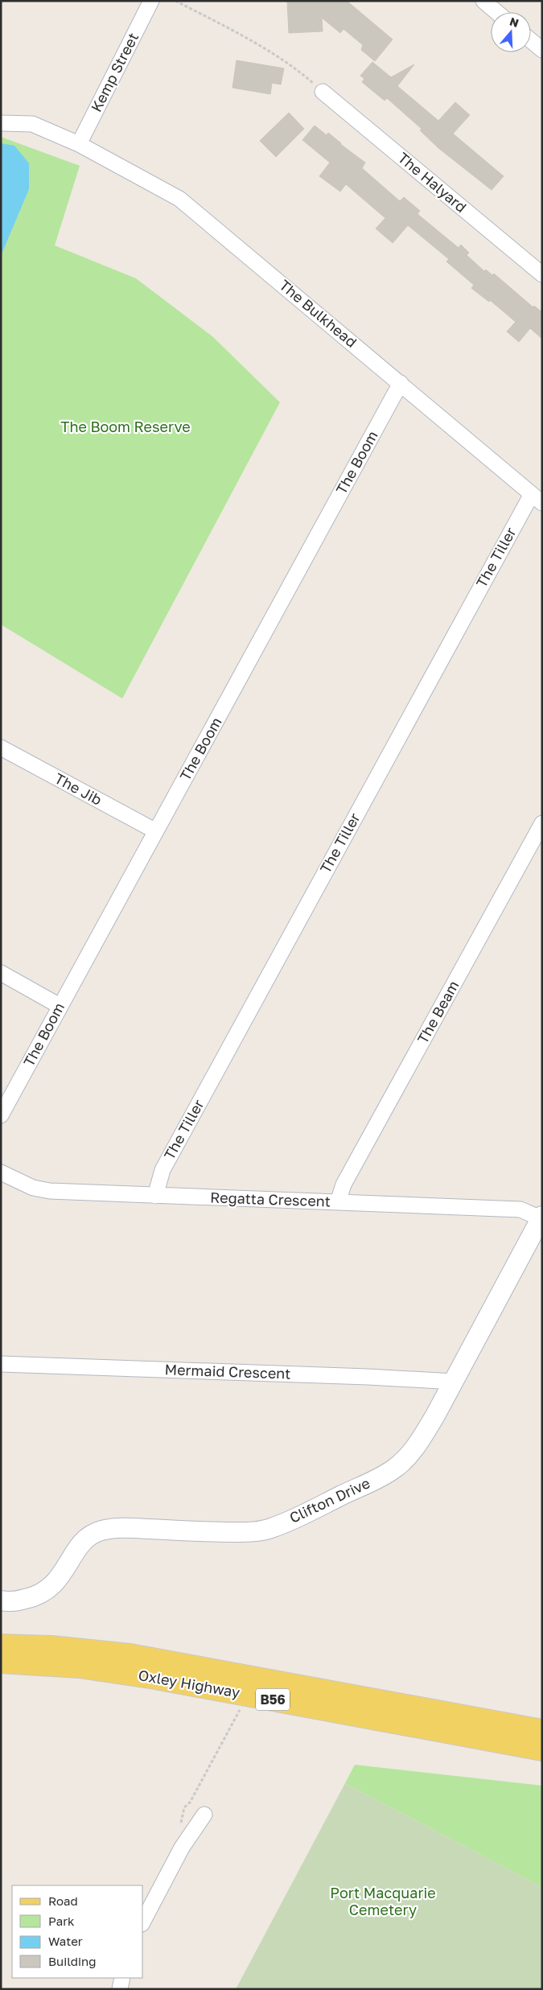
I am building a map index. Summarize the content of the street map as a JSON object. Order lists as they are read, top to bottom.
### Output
{
  "streets": {
    "main road": ["Oxley Highway", "B56"],
    "street": [
      "Kemp Street",
      "The Halyard",
      "The Bulkhead",
      "The Boom",
      "The Tiller",
      "The Jib",
      "The Beam",
      "Regatta Crescent",
      "Mermaid Crescent",
      "Clifton Drive"
    ]
  },
  "crossings": [
    ["Kemp Street", "The Bulkhead"],
    ["The Bulkhead", "The Boom"],
    ["The Bulkhead", "The Tiller"],
    ["The Boom", "The Jib"],
    ["The Tiller", "Regatta Crescent"],
    ["The Beam", "Regatta Crescent"],
    ["Regatta Crescent", "Clifton Drive"],
    ["Mermaid Crescent", "Clifton Drive"]
  ],
  "parks": ["The Boom Reserve", "Port Macquarie Cemetery"],
  "legend": [
    "Road",
    "Park",
    "Water",
    "Building"
  ],
  "north": "top"
}
